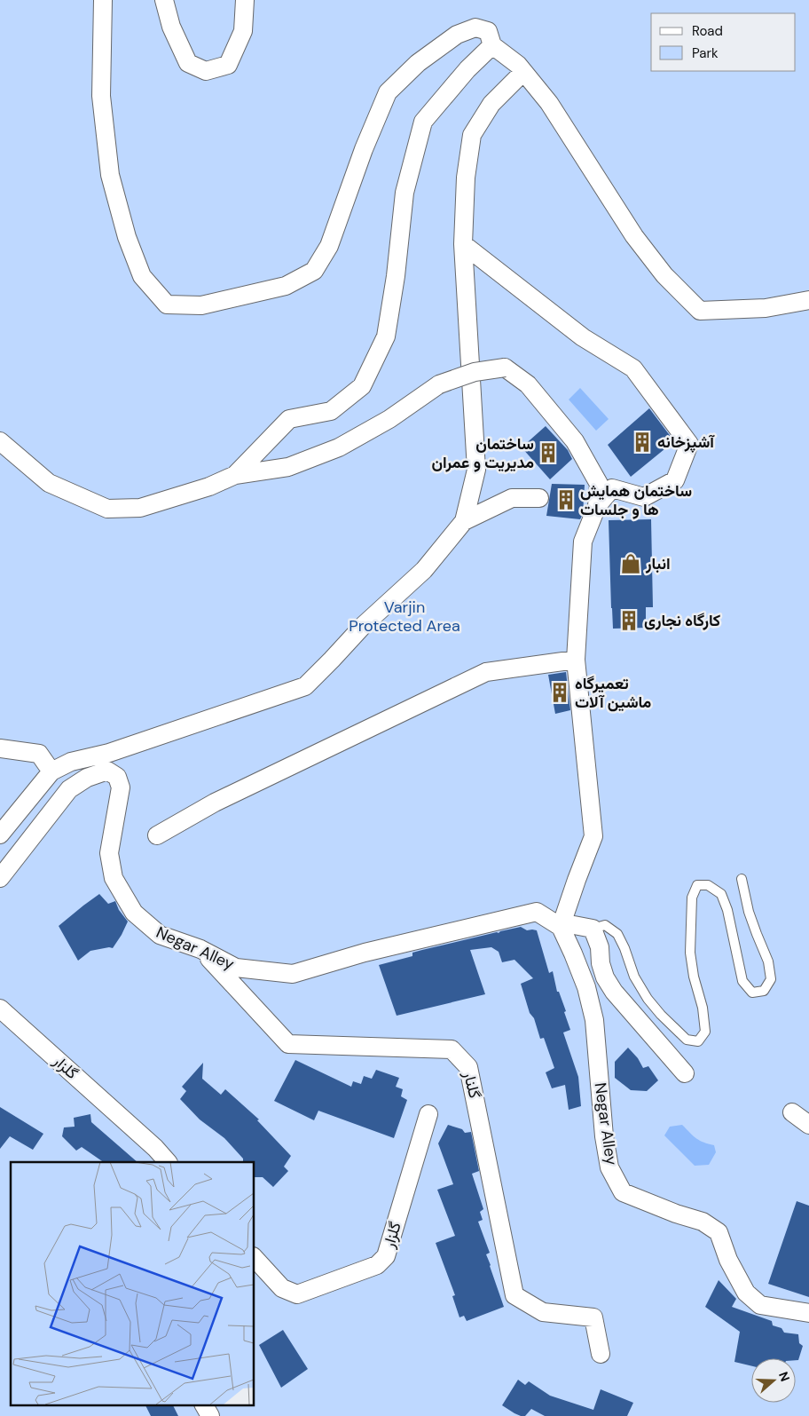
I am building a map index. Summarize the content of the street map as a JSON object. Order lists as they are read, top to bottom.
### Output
{
  "streets": {
    "street": ["Negar Alley", "گلزار", "گلنار"]
  },
  "crossings": [
    ["Negar Alley", "گلنار"]
  ],
  "parks": ["Varjin Protected Area"],
  "places": {
    "building": [
      "آشپزخانه",
      "ساختمان مدیریت و عمران",
      "ساختمان همایش ها و جلسات",
      "کارگاه نجاری",
      "تعمیرگاه ماشین آلات"
    ],
    "shop": ["انبار"]
  },
  "legend": ["Road", "Park"],
  "north": "right"
}
